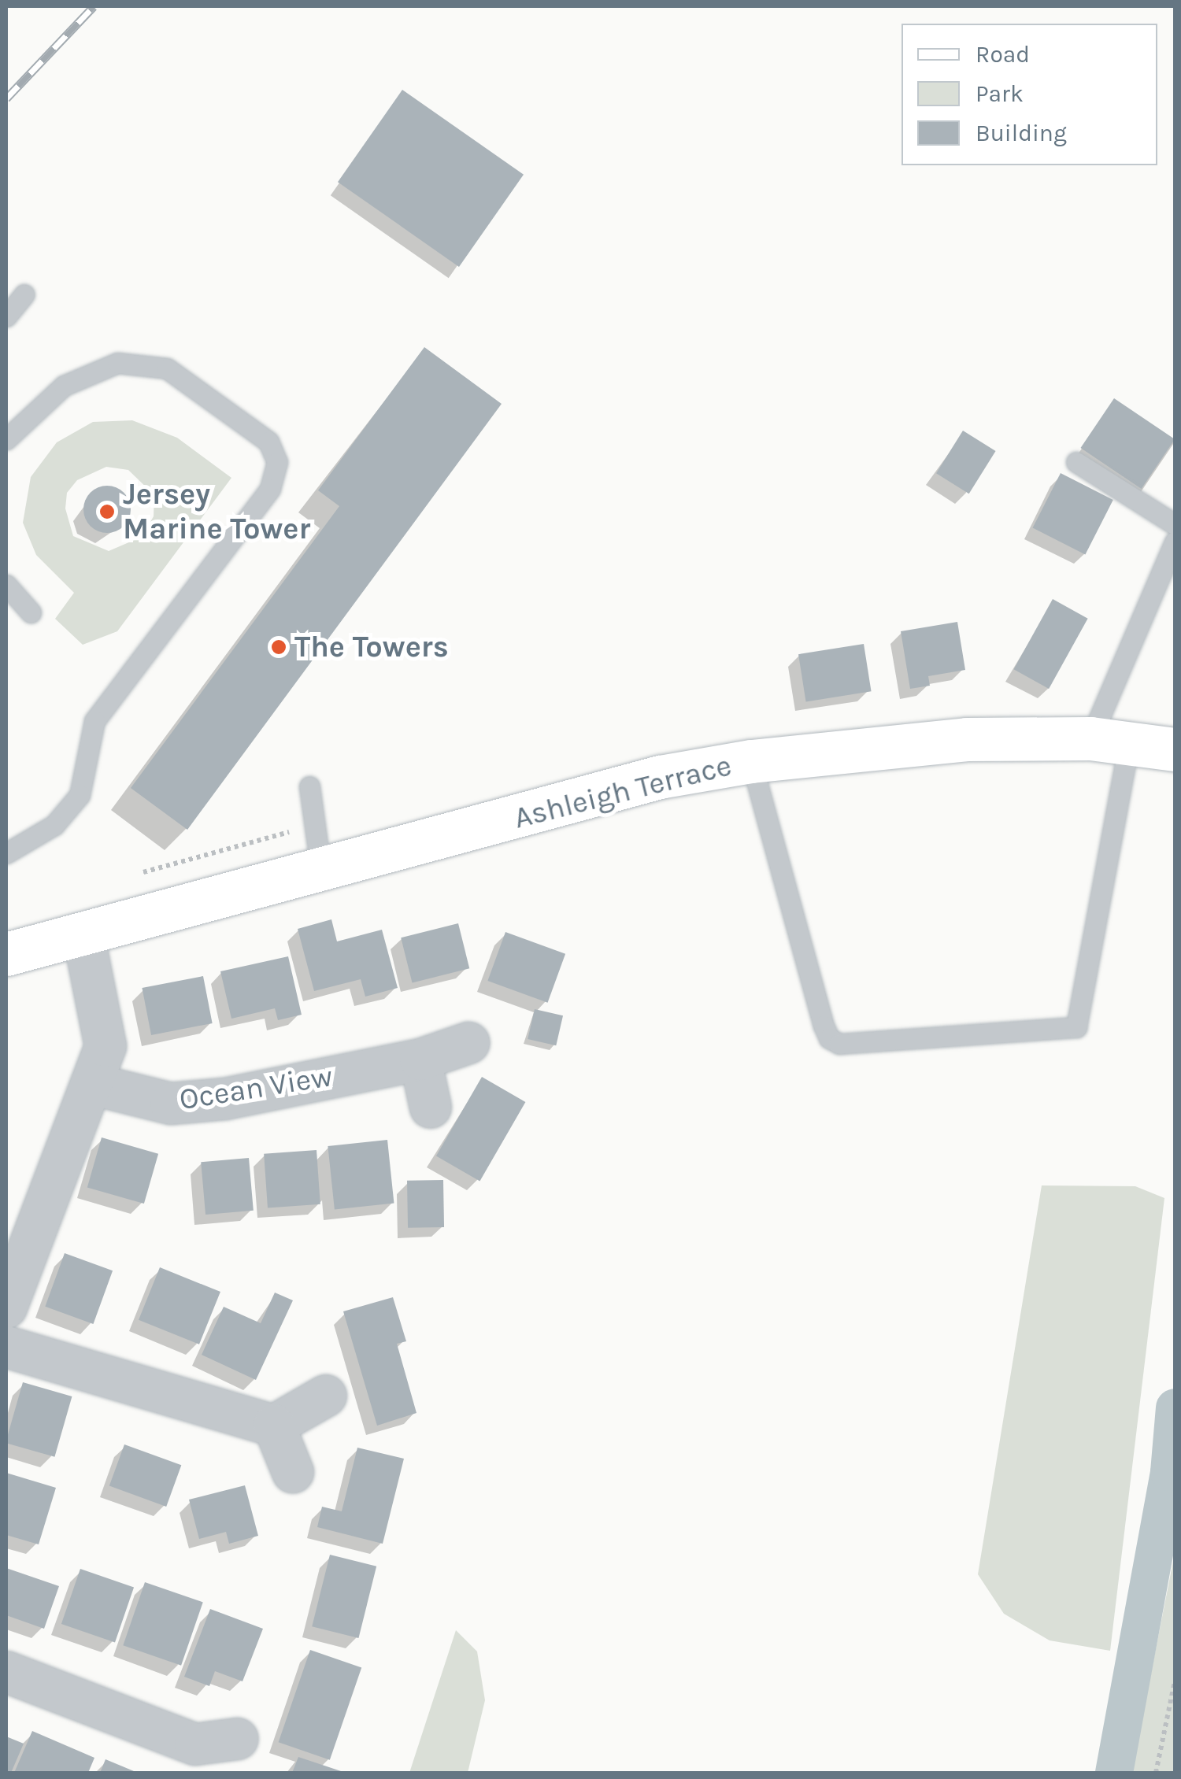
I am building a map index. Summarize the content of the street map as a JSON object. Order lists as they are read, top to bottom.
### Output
{
  "streets": {
    "main road": ["Ashleigh Terrace"],
    "street": ["Ocean View"]
  },
  "places": ["Jersey Marine Tower", "The Towers"],
  "legend": ["Road", "Park", "Building"]
}
